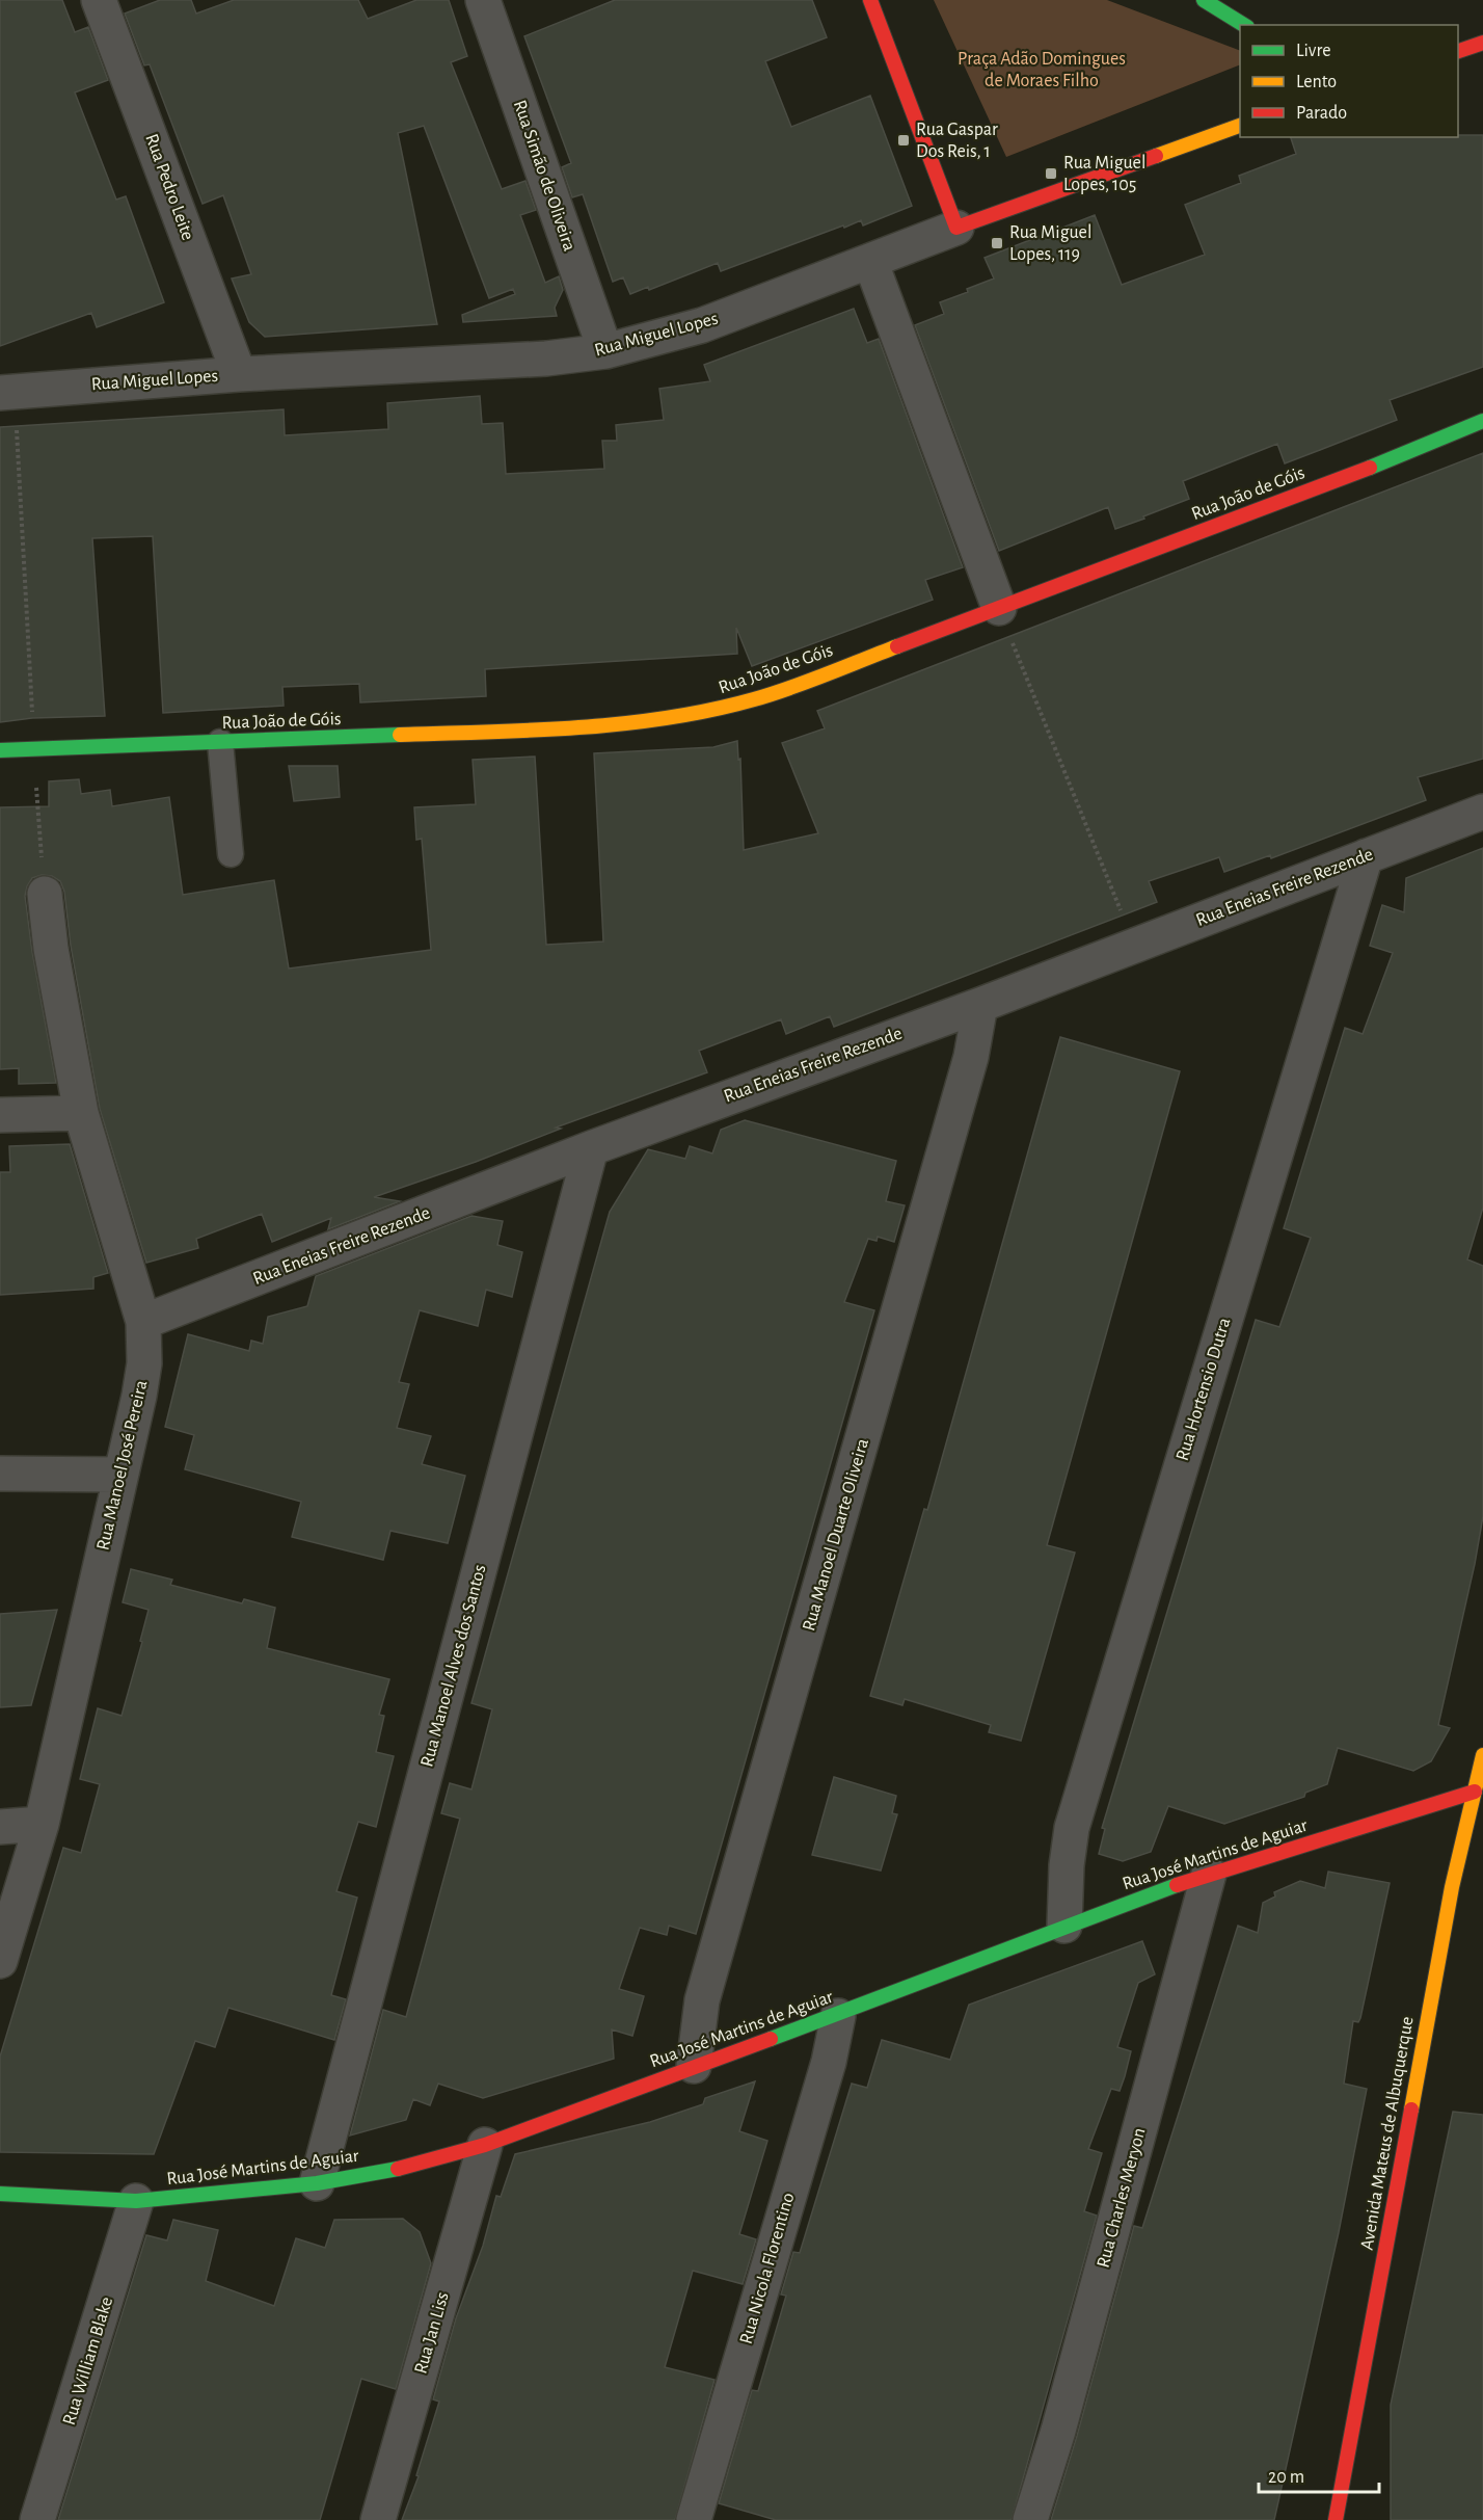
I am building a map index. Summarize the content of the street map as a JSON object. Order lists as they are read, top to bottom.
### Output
{
  "streets": {
    "street": [
      "Rua Simão de Oliveira",
      "Rua Pedro Leite",
      "Rua Miguel Lopes",
      "Rua João de Góis",
      "Rua Eneias Freire Rezende",
      "Rua Hortensio Dutra",
      "Rua Manoel José Pereira",
      "Rua Manoel Duarte Oliveira",
      "Rua Manoel Alves dos Santos",
      "Rua José Martins de Aguiar",
      "Avenida Mateus de Albuquerque",
      "Rua Charles Meryon",
      "Rua Nicola Florentino",
      "Rua Jan Liss",
      "Rua William Blake"
    ]
  },
  "crossings": [
    ["Rua Simão de Oliveira", "Rua Miguel Lopes"],
    ["Rua Pedro Leite", "Rua Miguel Lopes"],
    ["Rua Eneias Freire Rezende", "Rua Hortensio Dutra"],
    ["Rua Eneias Freire Rezende", "Rua Manoel José Pereira"],
    ["Rua Eneias Freire Rezende", "Rua Manoel Duarte Oliveira"],
    ["Rua Eneias Freire Rezende", "Rua Manoel Alves dos Santos"],
    ["Rua Hortensio Dutra", "Rua José Martins de Aguiar"],
    ["Rua Manoel Duarte Oliveira", "Rua José Martins de Aguiar"],
    ["Rua Manoel Alves dos Santos", "Rua José Martins de Aguiar"],
    ["Rua José Martins de Aguiar", "Avenida Mateus de Albuquerque"],
    ["Rua José Martins de Aguiar", "Rua Charles Meryon"],
    ["Rua José Martins de Aguiar", "Rua Nicola Florentino"],
    ["Rua José Martins de Aguiar", "Rua Jan Liss"],
    ["Rua José Martins de Aguiar", "Rua William Blake"]
  ],
  "parks": ["Praça Adão Domingues de Moraes Filho"],
  "places": {
    "transit": ["Rua Gaspar Dos Reis, 1", "Rua Miguel Lopes, 105", "Rua Miguel Lopes, 119"]
  },
  "legend": ["Livre", "Lento", "Parado"],
  "scale_bar": "20 m"
}
